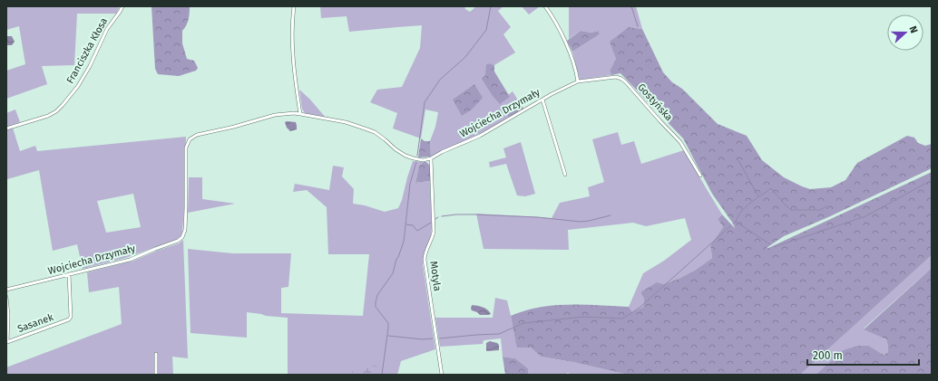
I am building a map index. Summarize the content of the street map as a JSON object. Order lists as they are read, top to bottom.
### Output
{
  "streets": {
    "street": [
      "Franciszka Kłosa",
      "Gostyńska",
      "Wojciecha Drzymały",
      "Motyla",
      "Sasanek"
    ]
  },
  "crossings": [
    ["Gostyńska", "Wojciecha Drzymały"],
    ["Wojciecha Drzymały", "Motyla"],
    ["Wojciecha Drzymały", "Sasanek"]
  ],
  "scale_bar": "200 m",
  "north": "right"
}
